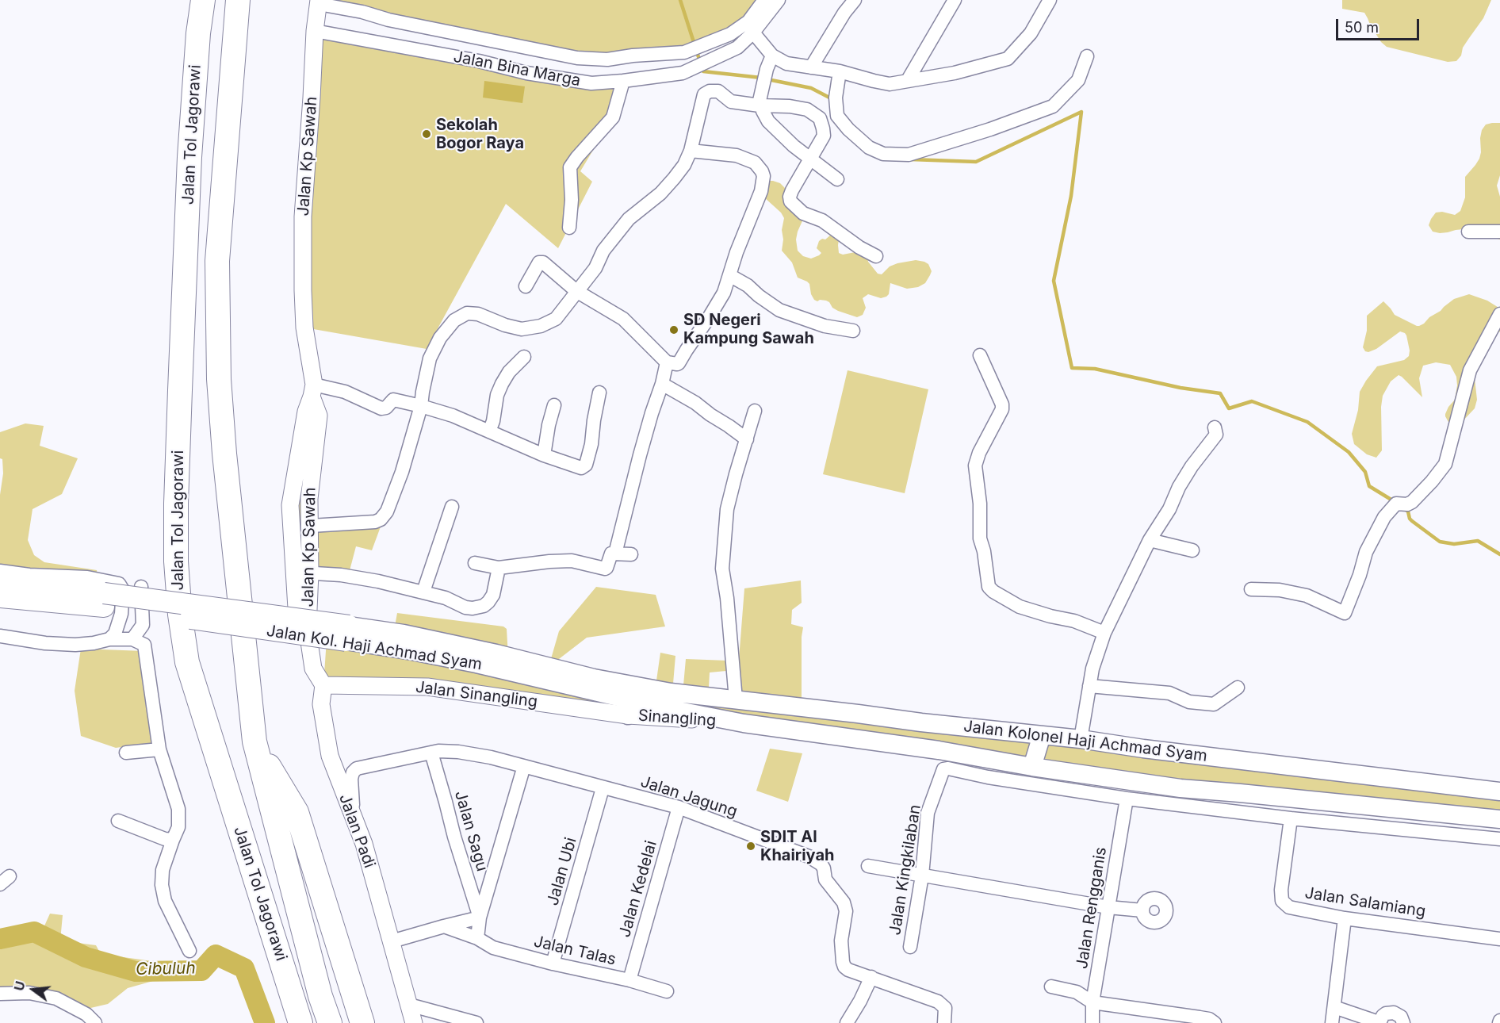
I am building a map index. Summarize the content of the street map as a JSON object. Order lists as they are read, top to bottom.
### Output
{
  "streets": {
    "highway": ["Jalan Tol Jagorawi"],
    "main road": ["Jalan Kol. Haji Achmad Syam", "Jalan Kolonel Haji Achmad Syam"],
    "street": [
      "Jalan Bina Marga",
      "Jalan Kp Sawah",
      "Jalan Sinangling",
      "Sinangling",
      "Jalan Jagung",
      "Jalan Padi",
      "Jalan Sagu",
      "Jalan Kingkilaban",
      "Jalan Ubi",
      "Jalan Kedelai",
      "Jalan Salamiang",
      "Jalan Rengganis",
      "Jalan Talas"
    ]
  },
  "crossings": [
    ["Jalan Bina Marga", "Jalan Kp Sawah"],
    ["Jalan Kp Sawah", "Jalan Sinangling"],
    ["Jalan Kp Sawah", "Jalan Padi"],
    ["Jalan Kol. Haji Achmad Syam", "Jalan Sinangling"],
    ["Jalan Kol. Haji Achmad Syam", "Sinangling"],
    ["Jalan Kol. Haji Achmad Syam", "Jalan Kolonel Haji Achmad Syam"],
    ["Jalan Sinangling", "Sinangling"],
    ["Jalan Sinangling", "Jalan Padi"],
    ["Sinangling", "Jalan Kolonel Haji Achmad Syam"],
    ["Jalan Jagung", "Jalan Padi"],
    ["Jalan Jagung", "Jalan Sagu"],
    ["Jalan Jagung", "Jalan Ubi"],
    ["Jalan Jagung", "Jalan Kedelai"],
    ["Jalan Kingkilaban", "Jalan Rengganis"],
    ["Jalan Ubi", "Jalan Talas"],
    ["Jalan Kedelai", "Jalan Talas"]
  ],
  "water": ["Cibuluh"],
  "places": ["Sekolah Bogor Raya", "SD Negeri Kampung Sawah", "SDIT Al Khairiyah"],
  "scale_bar": "50 m",
  "north": "left"
}
